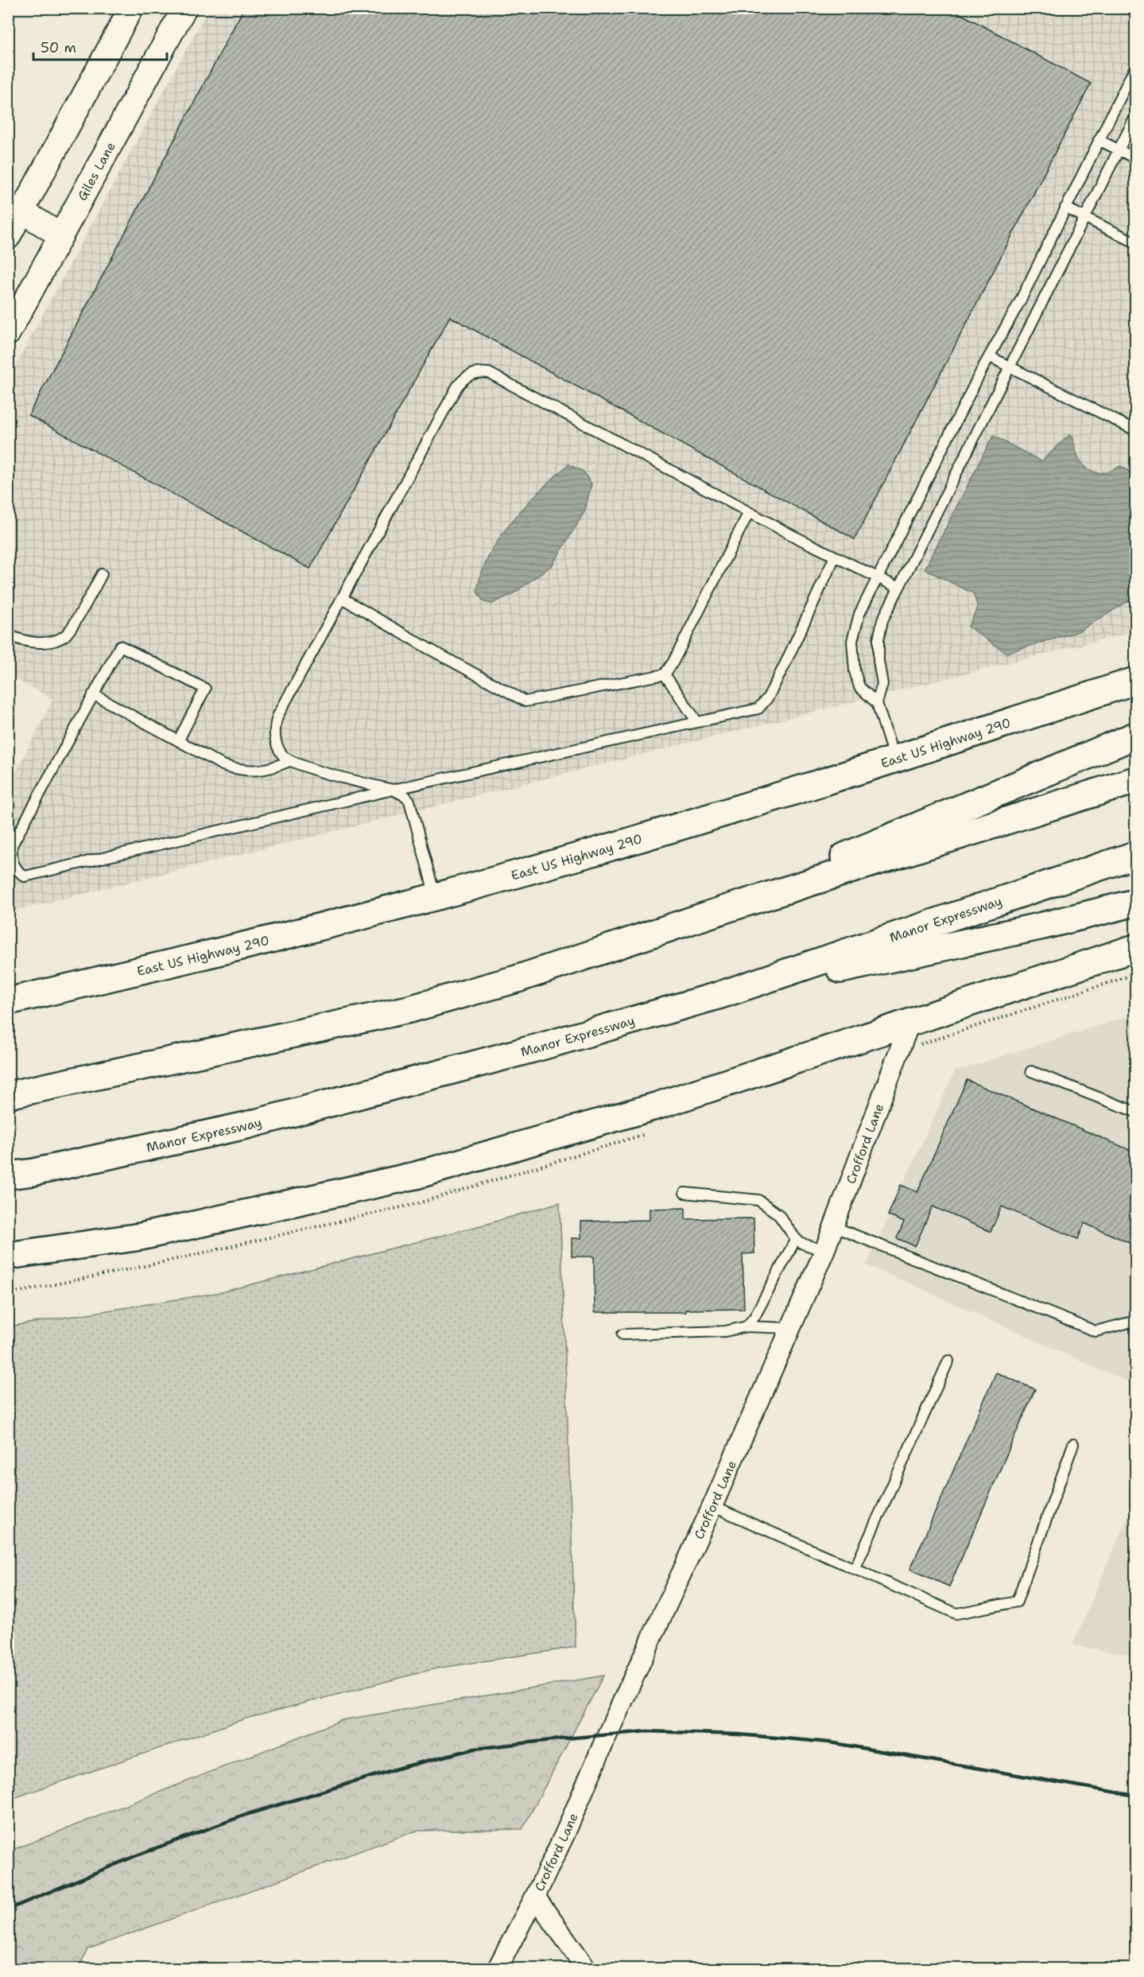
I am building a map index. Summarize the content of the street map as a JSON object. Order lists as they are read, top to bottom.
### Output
{
  "streets": {
    "main road": ["East US Highway 290", "Manor Expressway"],
    "street": ["Giles Lane", "Crofford Lane"]
  },
  "scale_bar": "50 m"
}
